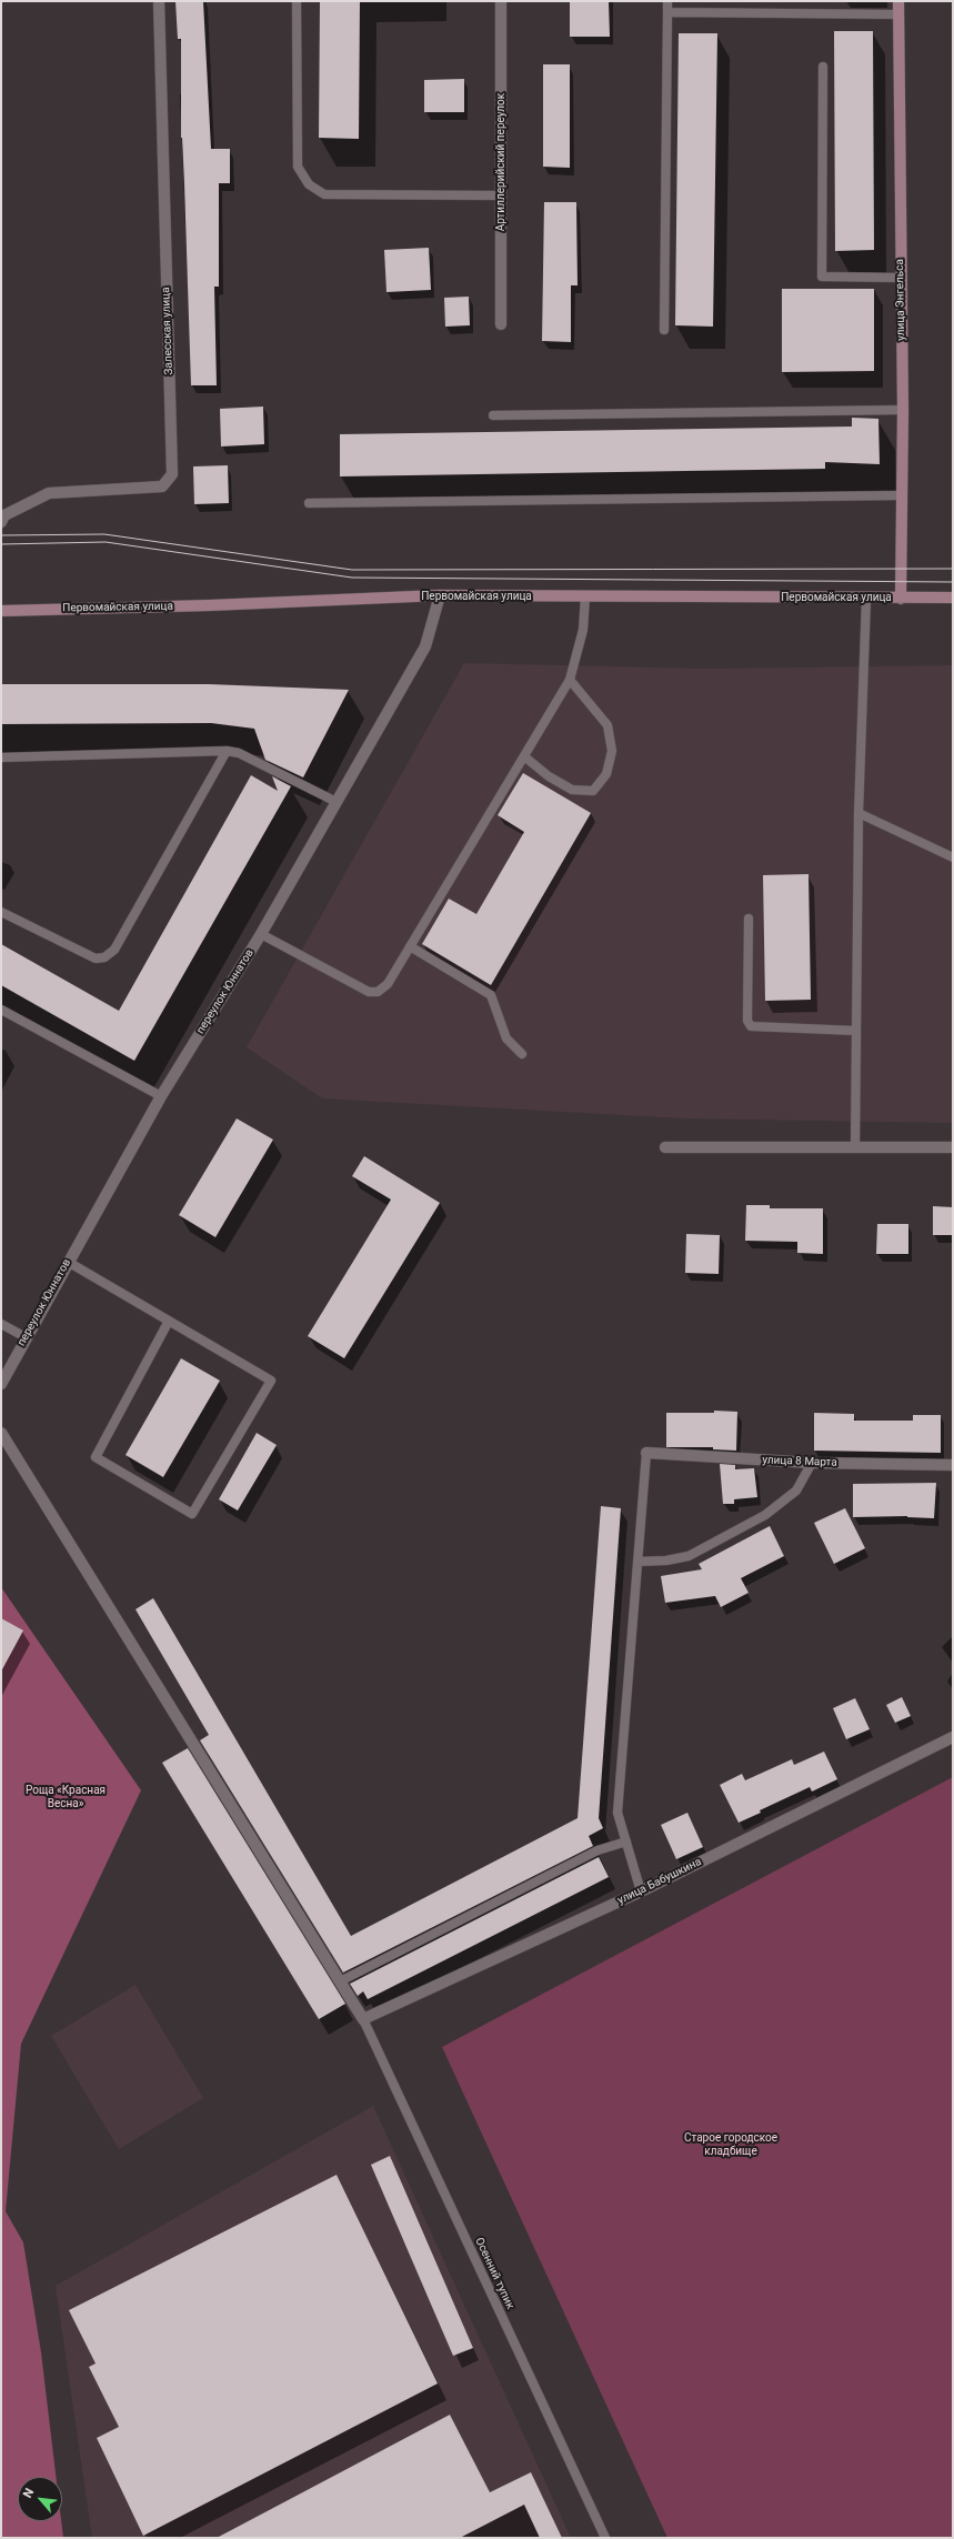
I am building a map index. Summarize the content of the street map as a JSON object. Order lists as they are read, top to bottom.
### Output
{
  "streets": {
    "main road": ["улица Энгельса", "Первомайская улица"],
    "street": [
      "Артиллерийский переулок",
      "Залесская улица",
      "переулок Юннатов",
      "улица 8 Марта",
      "улица Бабушкина"
    ],
    "lane": ["Осенний тупик"]
  },
  "crossings": [
    ["улица Энгельса", "Первомайская улица"],
    ["Первомайская улица", "переулок Юннатов"],
    ["улица Бабушкина", "Осенний тупик"]
  ],
  "parks": ["Роща «Красная Весна»", "Старое городское кладбище"],
  "north": "top left"
}
